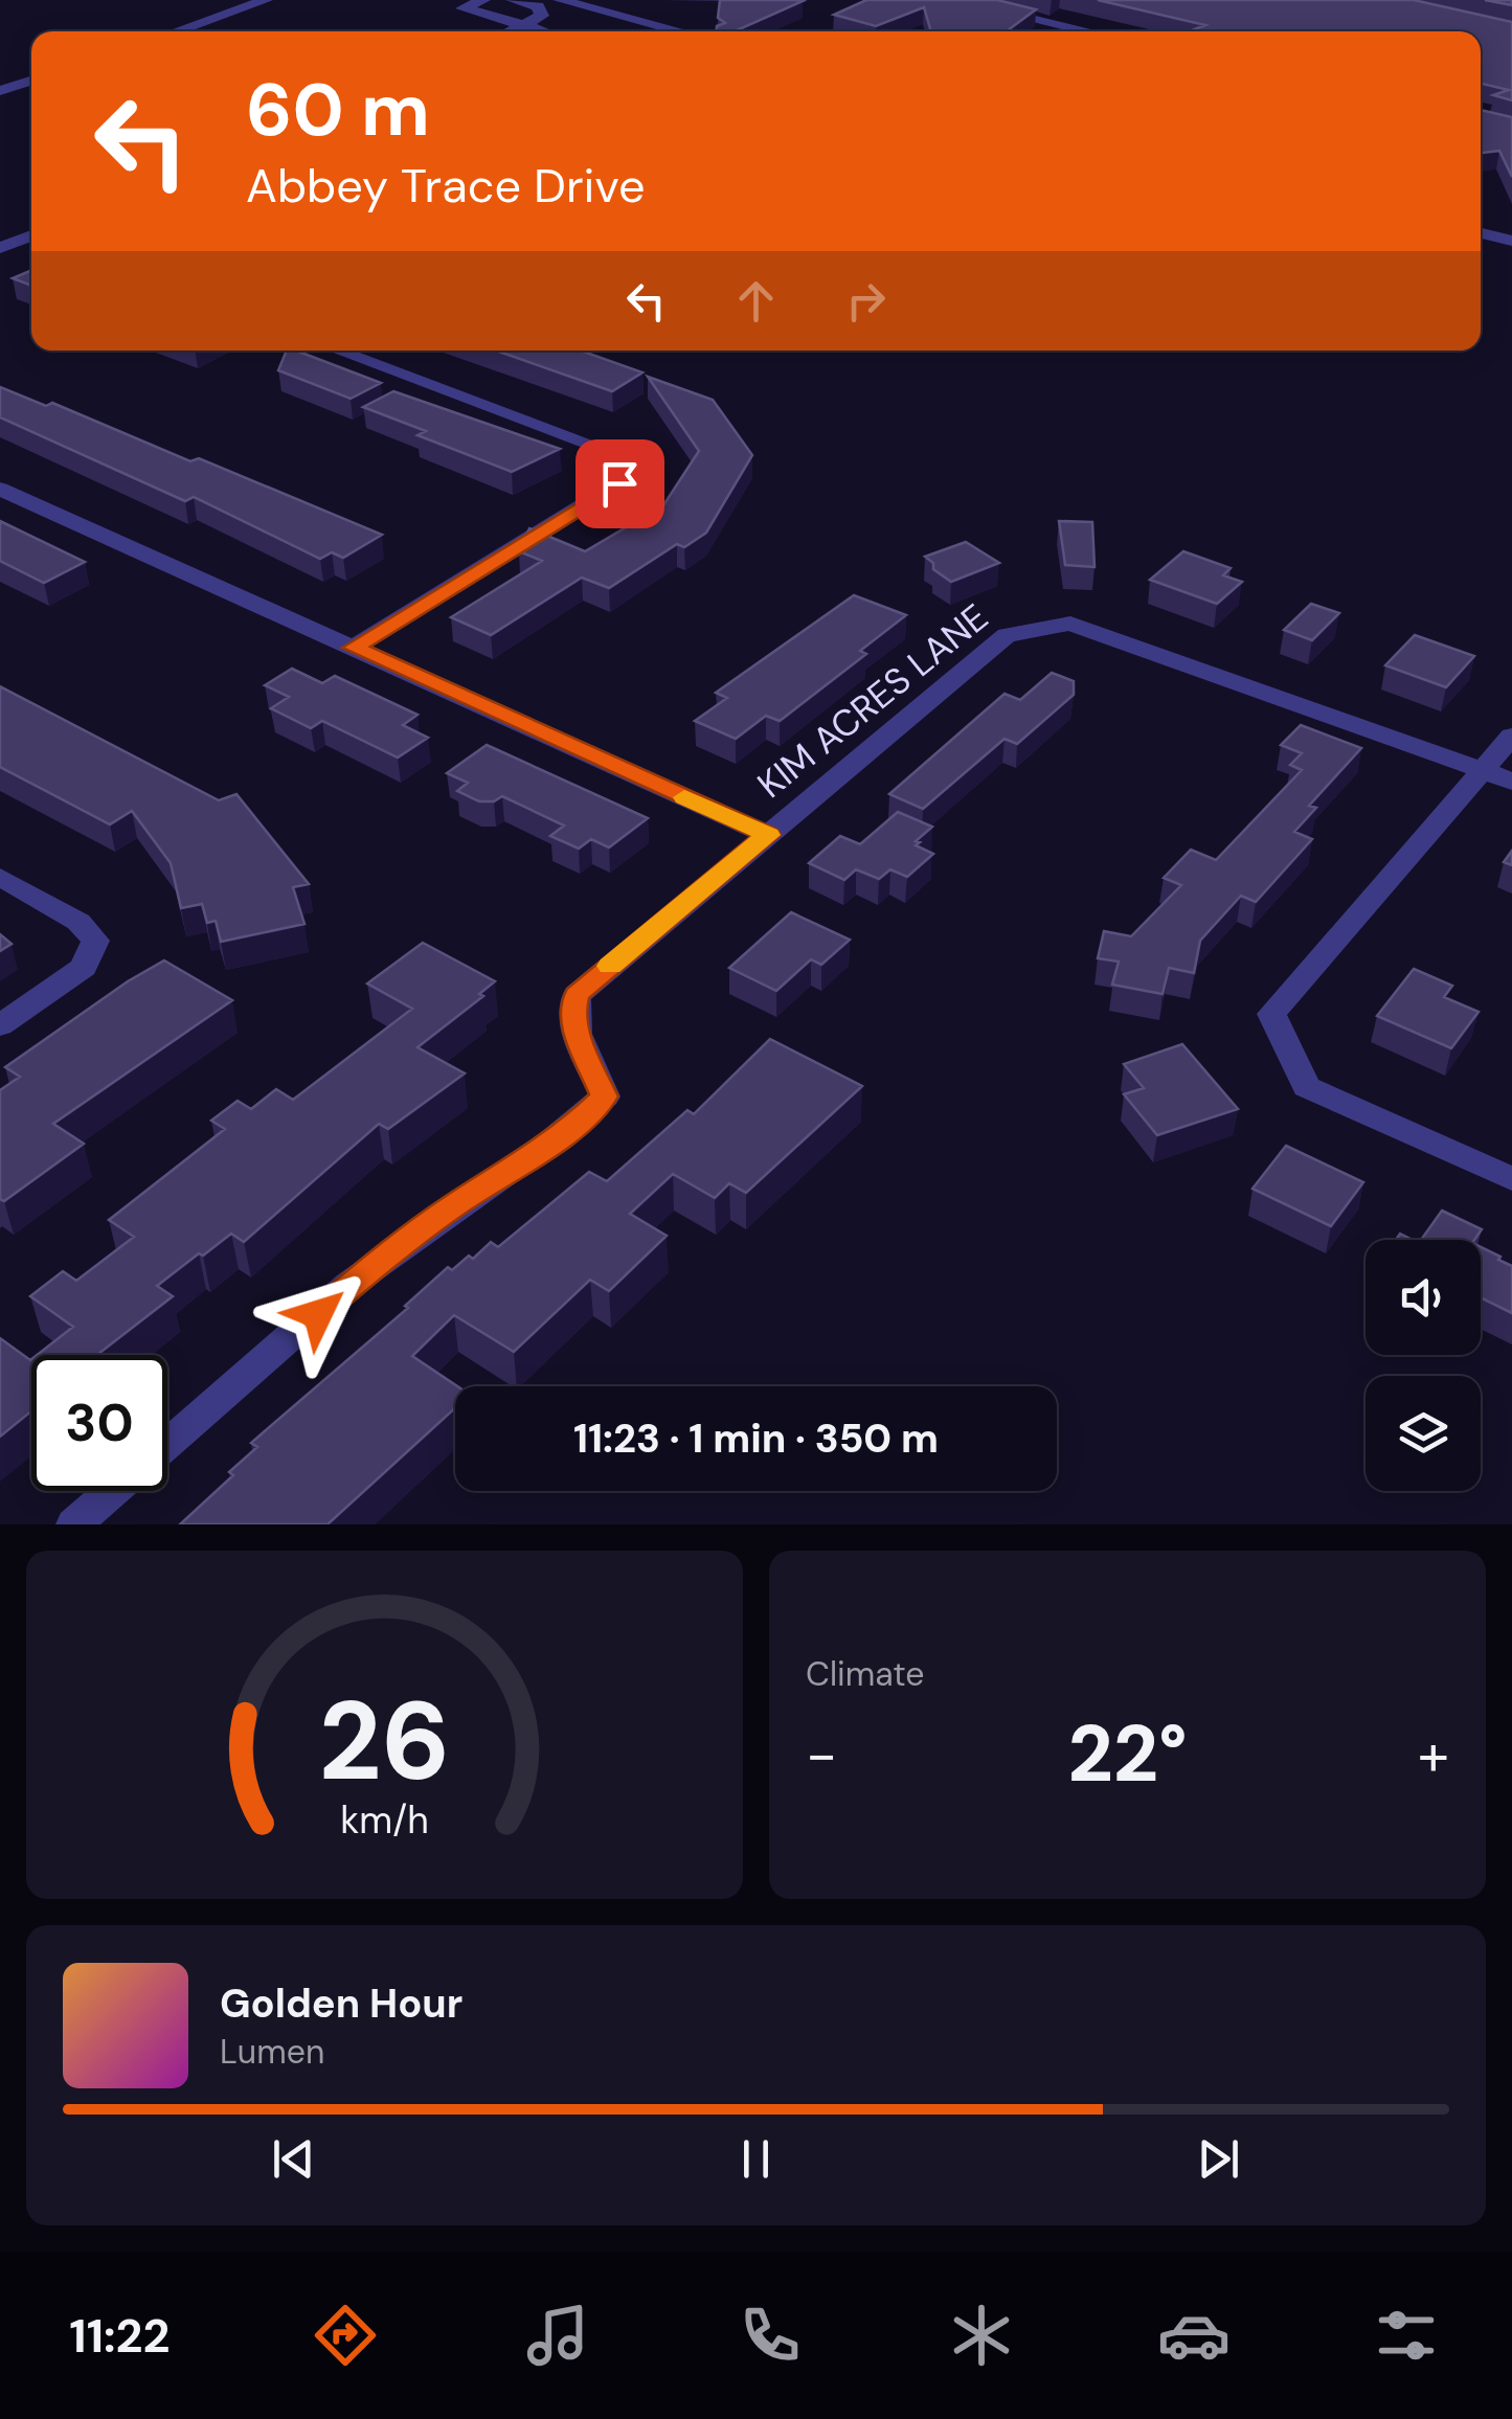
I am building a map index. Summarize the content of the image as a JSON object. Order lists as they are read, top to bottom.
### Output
{
  "streets": {
    "street": ["KIM ACRES LANE"]
  },
  "page": {
    "turn": ["60 m", "Abbey Trace Drive"],
    "limit": "30",
    "trip": "11:23 · 1 min · 350 m",
    "tile": "Climate",
    "heat": ["−", "22°", "+"],
    "song": ["Golden Hour", "Lumen"],
    "tabs": "11:22",
    "gauge": ["26", "km/h"]
  }
}
